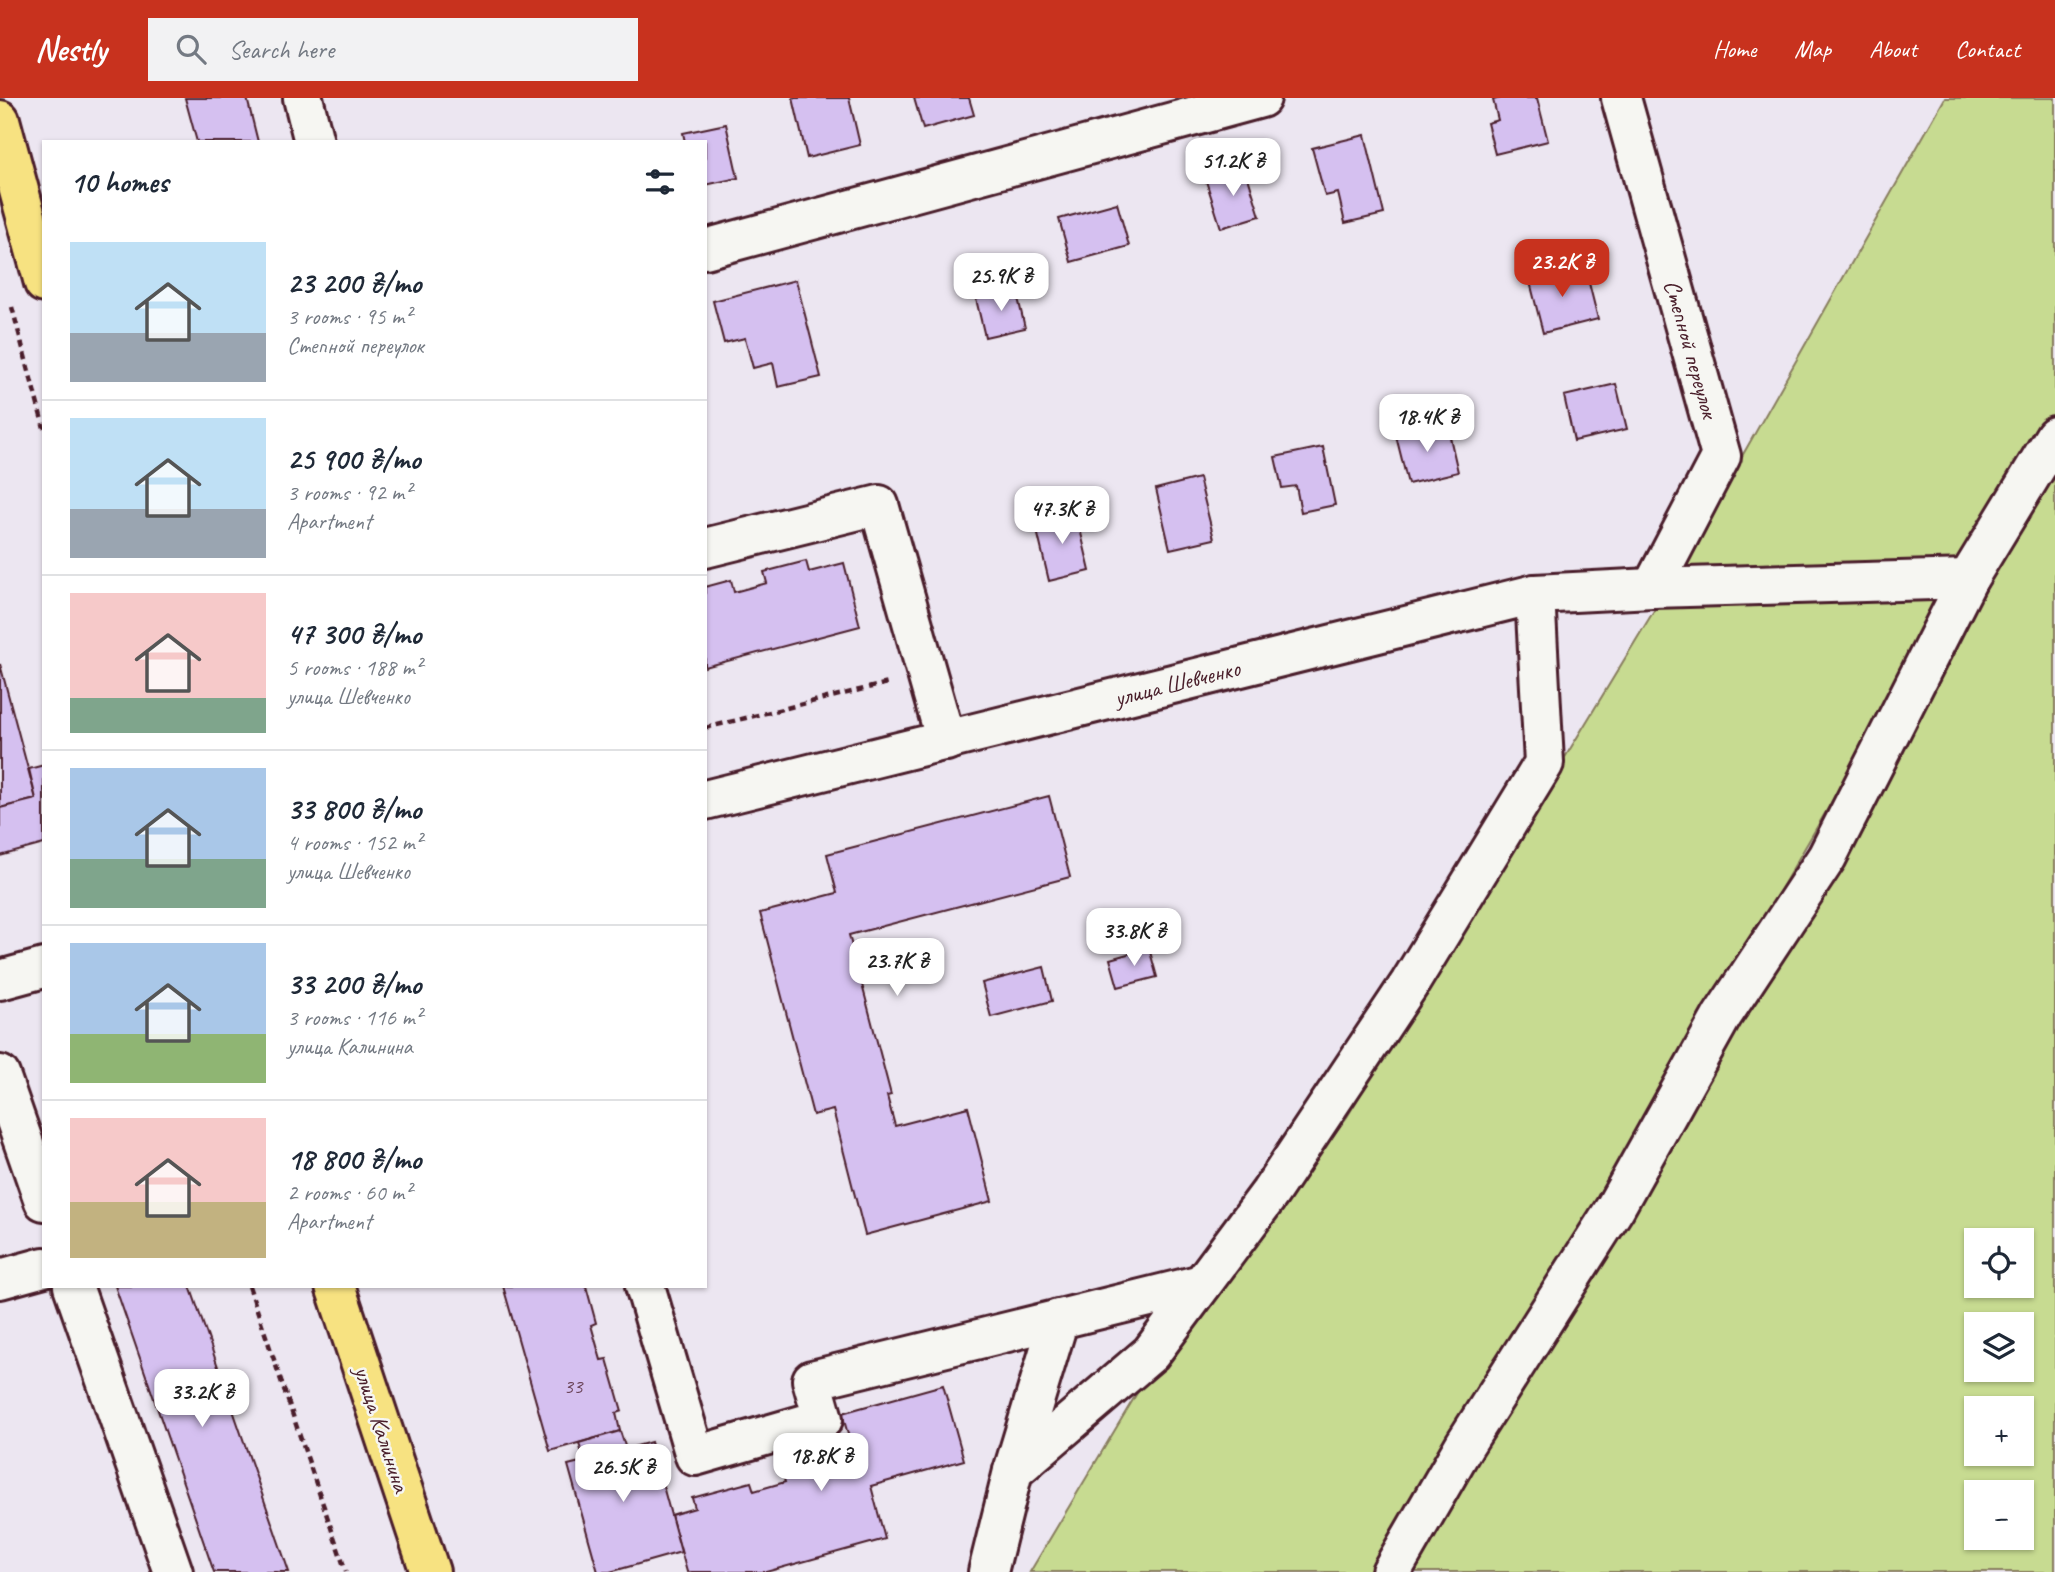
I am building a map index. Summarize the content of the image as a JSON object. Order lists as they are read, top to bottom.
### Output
{
  "streets": {
    "main road": ["улица Калинина"],
    "street": ["Степной переулок", "улица Шевченко"]
  },
  "crossings": [
    ["Степной переулок", "улица Шевченко"]
  ],
  "house_numbers": ["33"],
  "page": {
    "header": "Nestly",
    "search": "Search here",
    "nav": [
      "Home",
      "Map",
      "About",
      "Contact"
    ],
    "price": [
      "51.2K ₴",
      "23.2K ₴",
      "25.9K ₴",
      "18.4K ₴",
      "47.3K ₴",
      "33.8K ₴",
      "23.7K ₴",
      "33.2K ₴",
      "18.8K ₴",
      "26.5K ₴"
    ],
    "heading": "10 homes",
    "list": [
      {
        "name": "23 200 ₴/mo",
        "note": "3 rooms · 95 m² · Степной переулок"
      },
      {
        "name": "25 900 ₴/mo",
        "note": "3 rooms · 92 m² · Apartment"
      },
      {
        "name": "47 300 ₴/mo",
        "note": "5 rooms · 188 m² · улица Шевченко"
      },
      {
        "name": "33 800 ₴/mo",
        "note": "4 rooms · 152 m² · улица Шевченко"
      },
      {
        "name": "33 200 ₴/mo",
        "note": "3 rooms · 116 m² · улица Калинина"
      },
      {
        "name": "18 800 ₴/mo",
        "note": "2 rooms · 60 m² · Apartment"
      }
    ],
    "map_buttons": ["+", "−"]
  }
}
